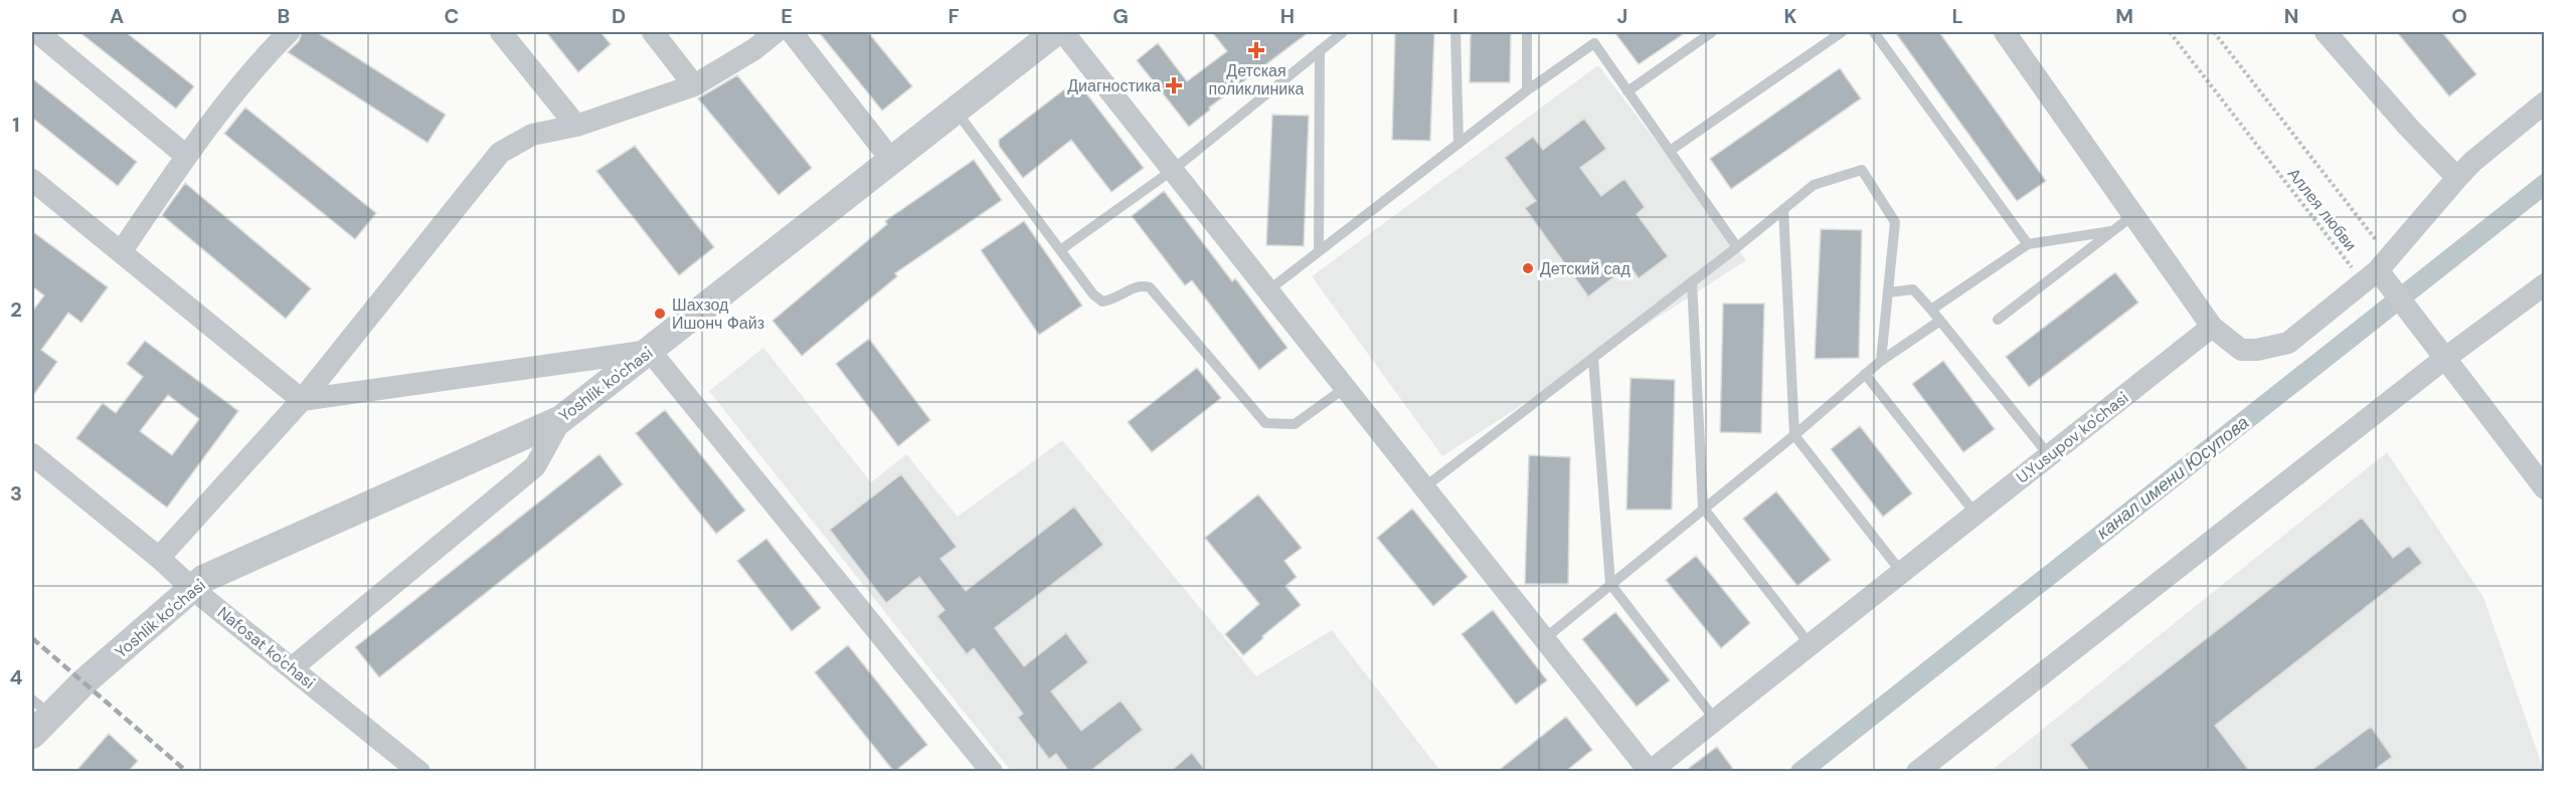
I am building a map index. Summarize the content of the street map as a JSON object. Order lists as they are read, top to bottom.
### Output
{
  "streets": {
    "street": ["Yoshlik ko'chasi", "U.Yusupov ko'chasi", "Nafosat ko'chasi"],
    "path": ["Аллея любви"]
  },
  "crossings": [
    ["Yoshlik ko'chasi", "Nafosat ko'chasi"]
  ],
  "water": ["канал имени Юсупова"],
  "places": {
    "health": ["Детская поликлиника", "Диагностика"],
    "other": ["Детский сад", "Шахзод Ишонч Файз"]
  },
  "grid": {
    "columns": [
      "A",
      "B",
      "C",
      "D",
      "E",
      "F",
      "G",
      "H",
      "I",
      "J",
      "K",
      "L",
      "M",
      "N",
      "O"
    ],
    "rows": [
      "1",
      "2",
      "3",
      "4"
    ]
  }
}
